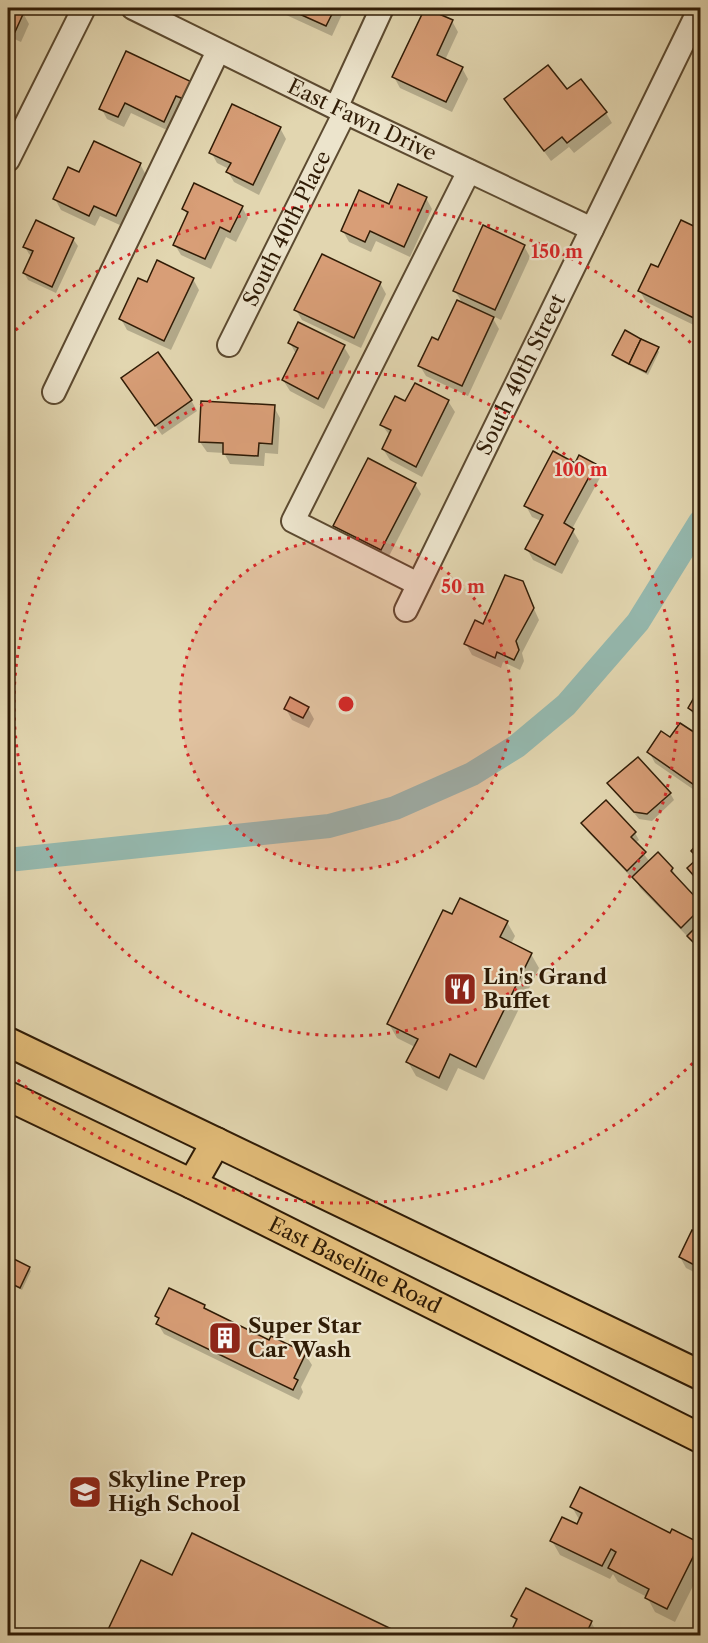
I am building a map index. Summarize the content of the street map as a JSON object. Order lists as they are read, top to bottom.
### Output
{
  "streets": {
    "main road": ["East Baseline Road"],
    "street": ["East Fawn Drive", "South 40th Place", "South 40th Street"]
  },
  "crossings": [
    ["East Fawn Drive", "South 40th Place"],
    ["East Fawn Drive", "South 40th Street"]
  ],
  "places": {
    "restaurant": ["Lin's Grand Buffet"],
    "building": ["Super Star Car Wash"],
    "school or university": ["Skyline Prep High School"]
  },
  "rings": ["150 m", "100 m", "50 m"]
}
